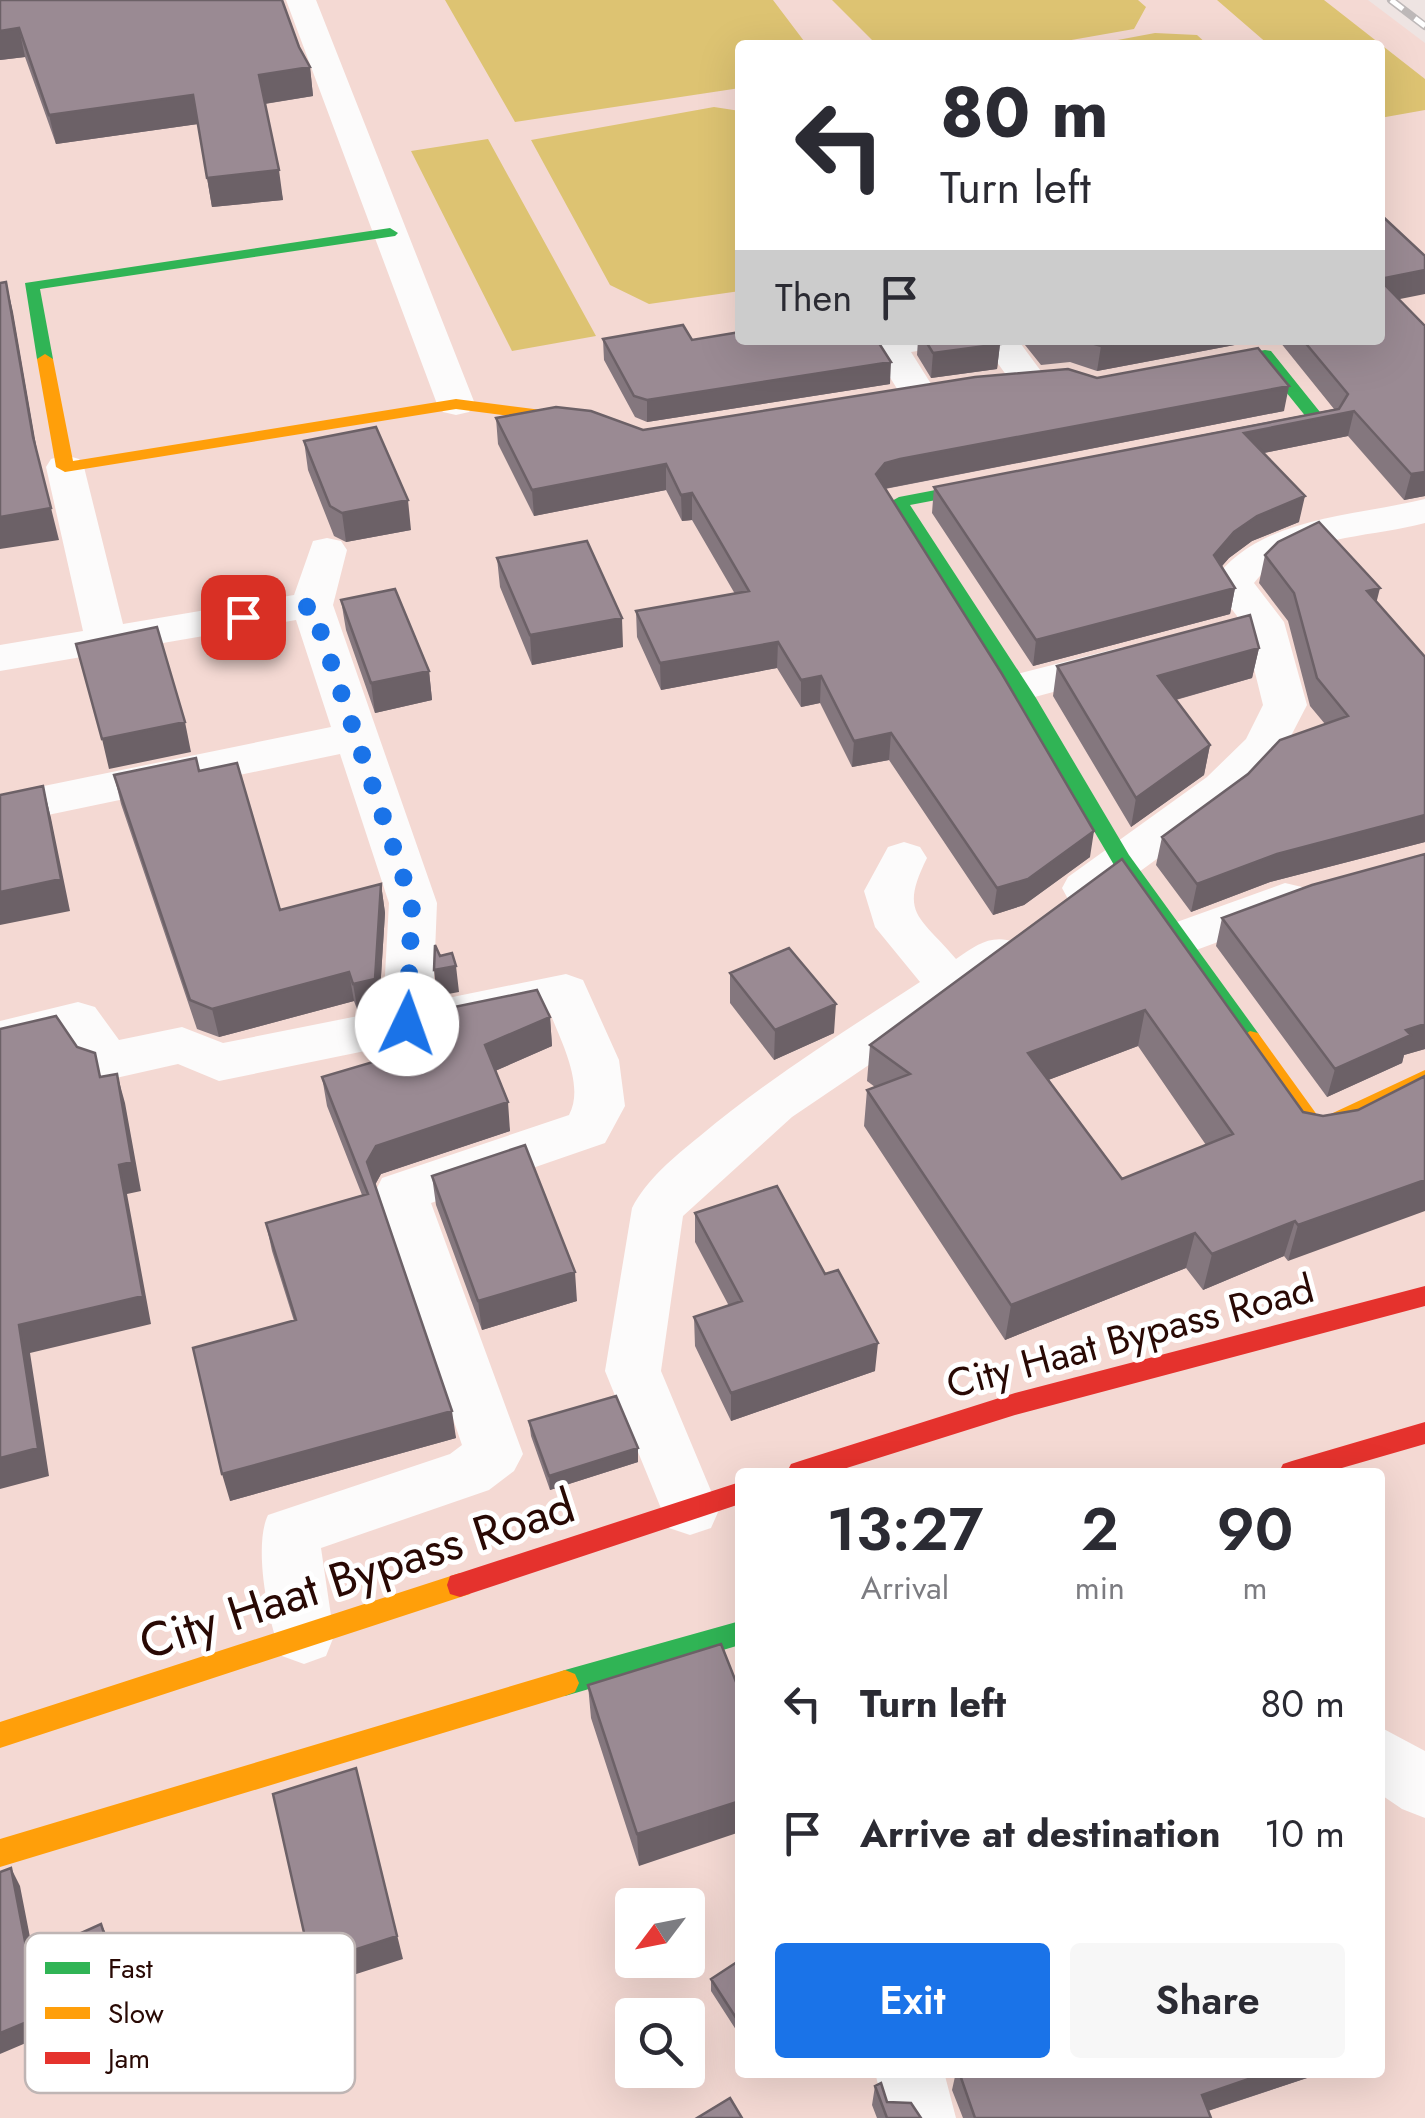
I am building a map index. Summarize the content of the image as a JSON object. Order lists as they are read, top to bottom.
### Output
{
  "streets": {
    "street": ["City Haat Bypass Road"]
  },
  "legend": ["Fast", "Slow", "Jam"],
  "north": "bottom left",
  "page": {
    "turn": ["80 m", "Turn left"],
    "then": "Then",
    "eta": [
      "13:27",
      "Arrival",
      "2",
      "min",
      "90",
      "m"
    ],
    "list": [
      {
        "name": "Turn left",
        "value": "80 m"
      },
      {
        "name": "Arrive at destination",
        "value": "10 m"
      }
    ],
    "buttons": ["Exit", "Share"]
  }
}
